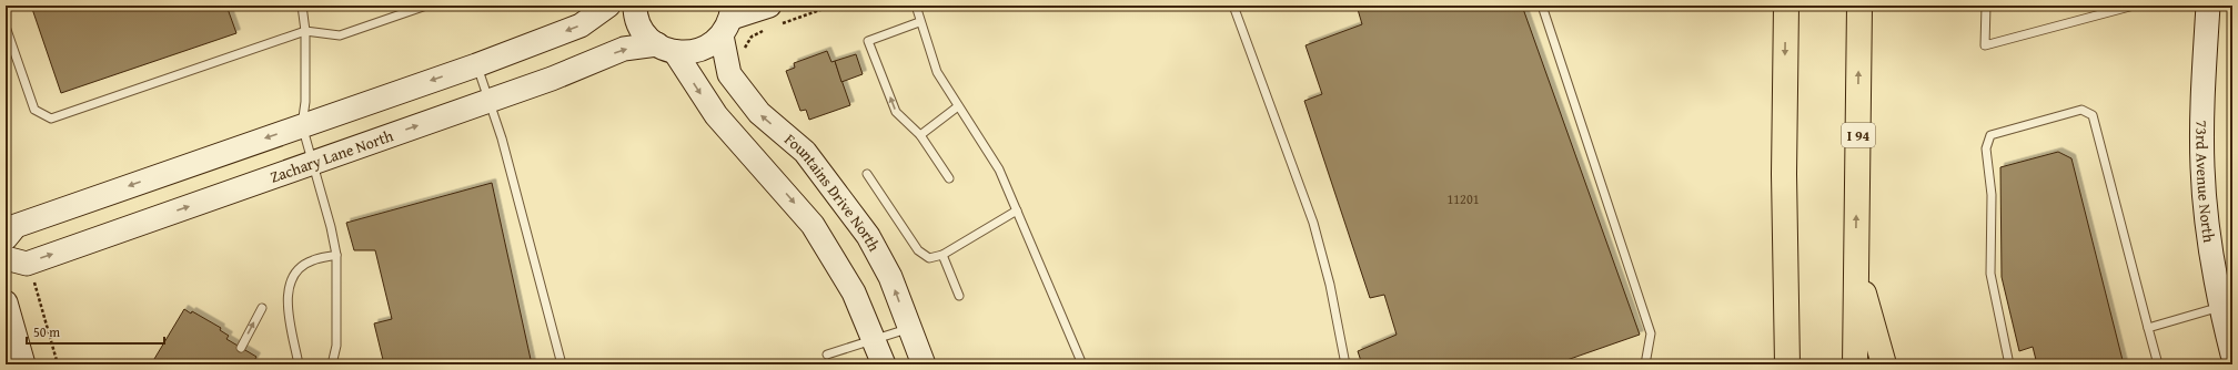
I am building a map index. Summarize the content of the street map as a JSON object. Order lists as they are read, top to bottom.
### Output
{
  "streets": {
    "highway": ["I 94"],
    "street": ["Zachary Lane North", "73rd Avenue North", "Fountains Drive North"]
  },
  "crossings": [
    ["Zachary Lane North", "Fountains Drive North"]
  ],
  "house_numbers": ["11201"],
  "scale_bar": "50 m"
}
